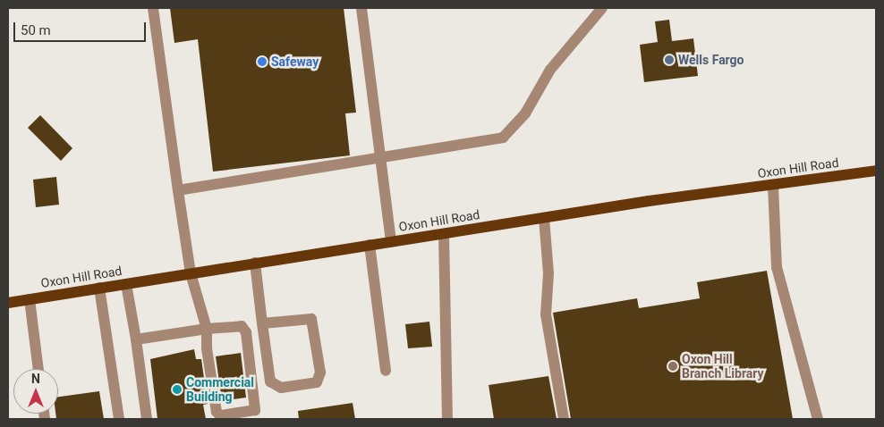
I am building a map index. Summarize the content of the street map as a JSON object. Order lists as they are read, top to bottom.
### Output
{
  "streets": {
    "main road": ["Oxon Hill Road"]
  },
  "places": [
    "Wells Fargo",
    "Safeway",
    "Oxon Hill Branch Library",
    "Commercial Building"
  ],
  "scale_bar": "50 m",
  "north": "top"
}
